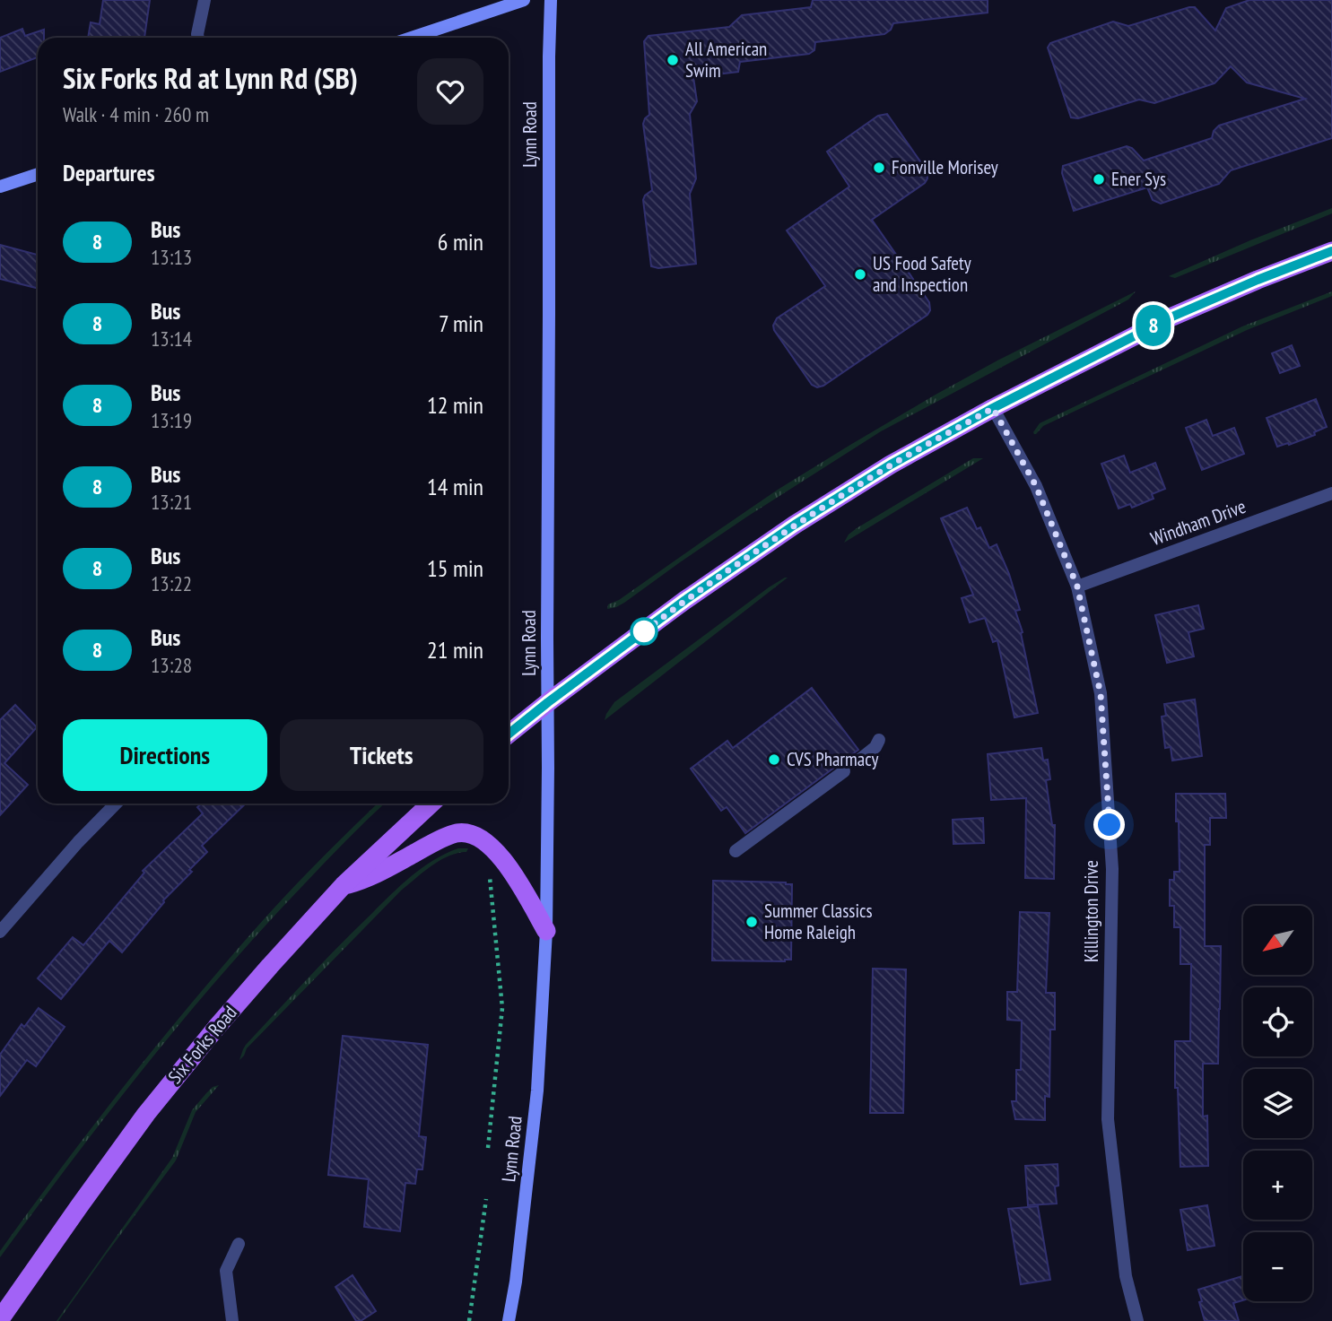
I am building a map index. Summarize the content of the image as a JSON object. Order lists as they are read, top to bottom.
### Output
{
  "streets": {
    "main road": ["Lynn Road", "Six Forks Road"],
    "street": ["Windham Drive", "Killington Drive"]
  },
  "crossings": [
    ["Windham Drive", "Killington Drive"]
  ],
  "places": [
    "All American Swim",
    "Fonville Morisey",
    "Ener Sys",
    "US Food Safety and Inspection",
    "CVS Pharmacy",
    "Summer Classics Home Raleigh"
  ],
  "lines": ["bus line 8"],
  "north": "bottom left",
  "page": {
    "on_map": "8",
    "heading": [
      ["Six Forks Rd at Lynn Rd (SB)", "Walk · 4 min · 260 m"],
      "Departures"
    ],
    "list": [
      {
        "mark": "8",
        "name": "Bus",
        "note": "13:13",
        "value": "6 min"
      },
      {
        "mark": "8",
        "name": "Bus",
        "note": "13:14",
        "value": "7 min"
      },
      {
        "mark": "8",
        "name": "Bus",
        "note": "13:19",
        "value": "12 min"
      },
      {
        "mark": "8",
        "name": "Bus",
        "note": "13:21",
        "value": "14 min"
      },
      {
        "mark": "8",
        "name": "Bus",
        "note": "13:22",
        "value": "15 min"
      },
      {
        "mark": "8",
        "name": "Bus",
        "note": "13:28",
        "value": "21 min"
      }
    ],
    "buttons": ["Directions", "Tickets"],
    "map_buttons": ["+", "−"]
  }
}
